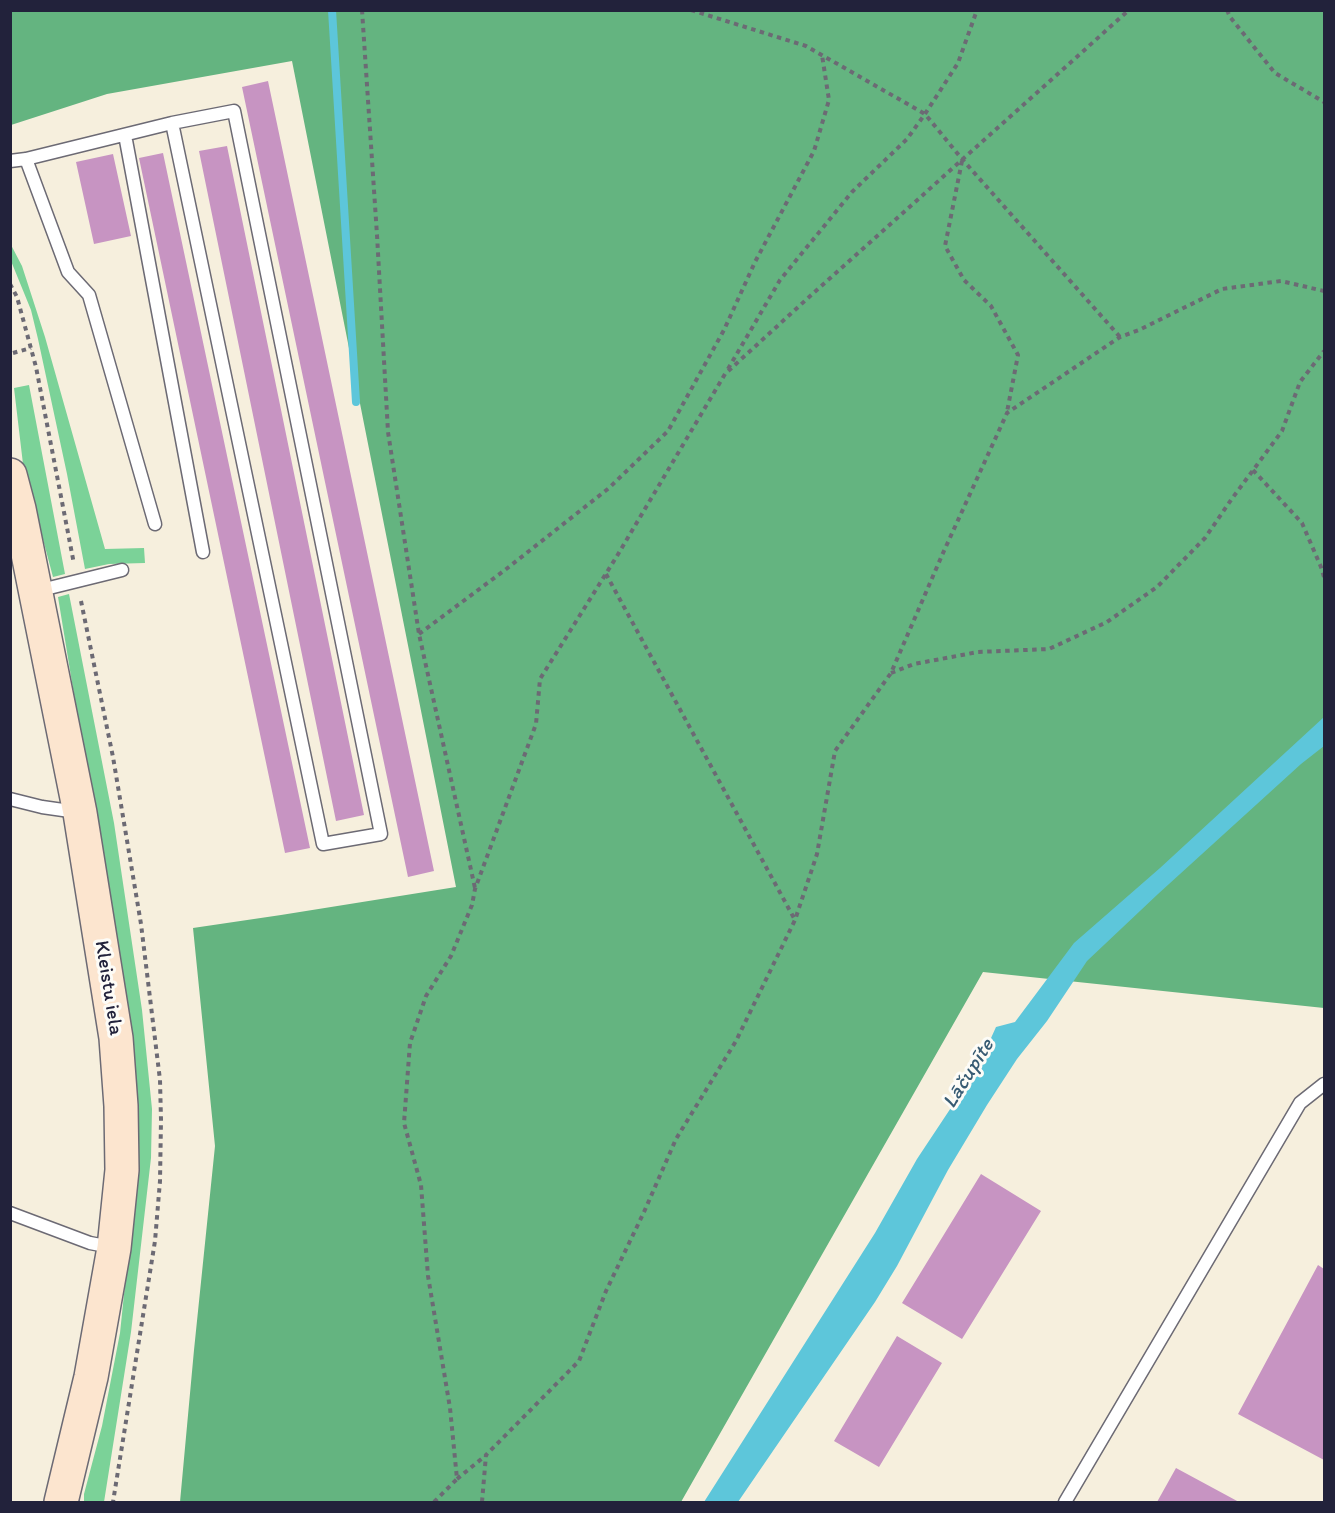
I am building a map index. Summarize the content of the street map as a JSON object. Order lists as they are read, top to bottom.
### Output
{
  "streets": {
    "main road": ["Kleistu iela"]
  },
  "water": ["Lāčupīte"]
}
